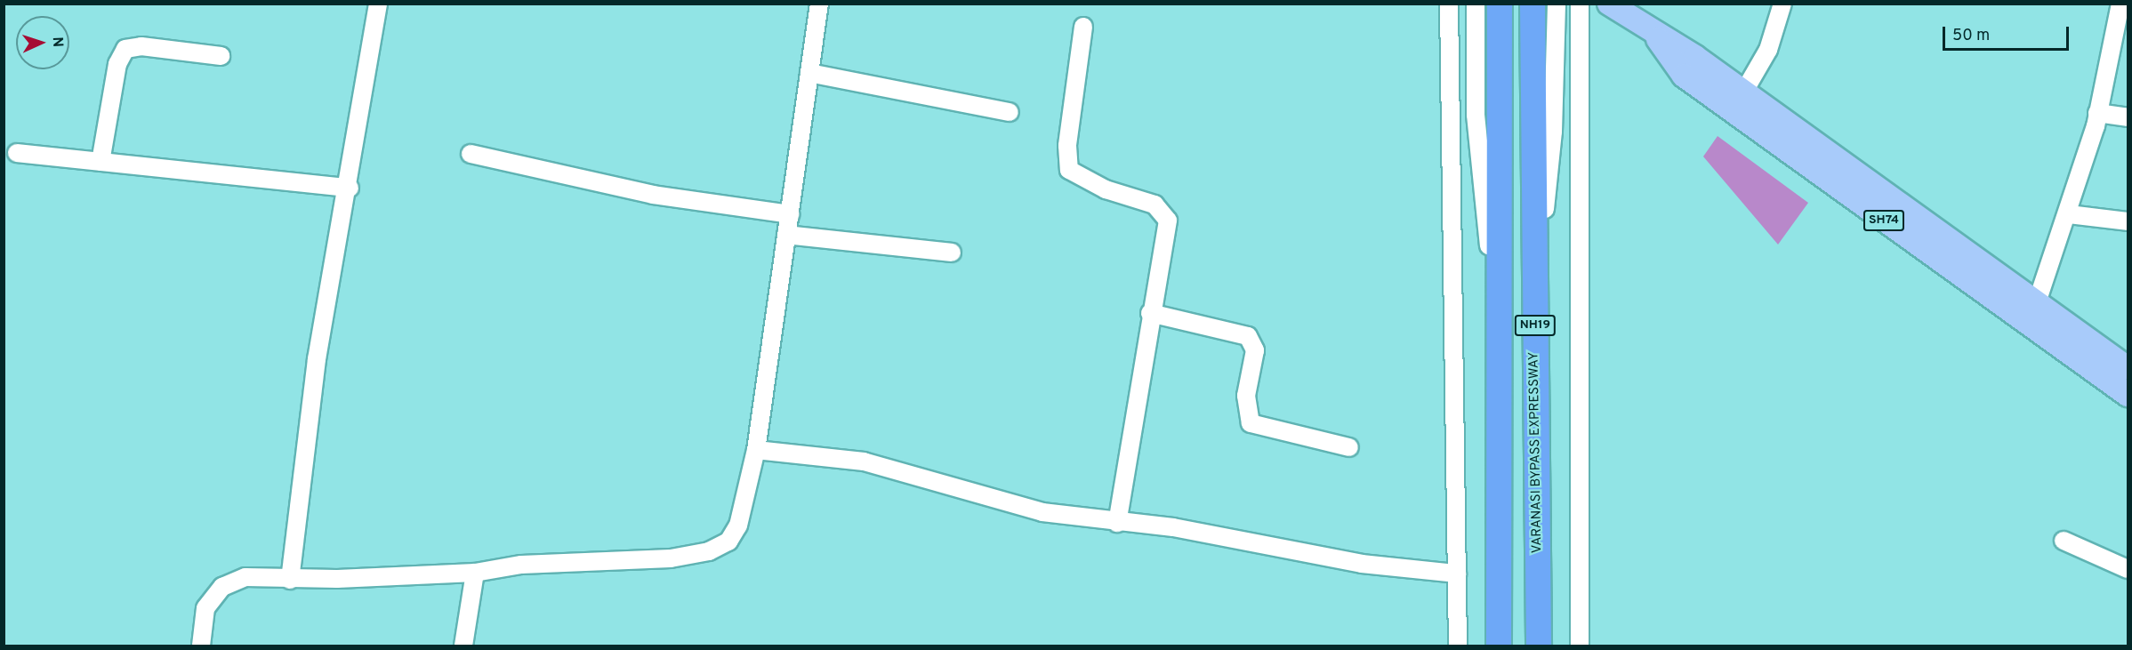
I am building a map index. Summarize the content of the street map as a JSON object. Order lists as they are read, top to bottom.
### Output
{
  "streets": {
    "highway": ["NH19", "VARANASI BYPASS EXPRESSWAY"],
    "main road": ["SH74"]
  },
  "scale_bar": "50 m",
  "north": "right"
}
